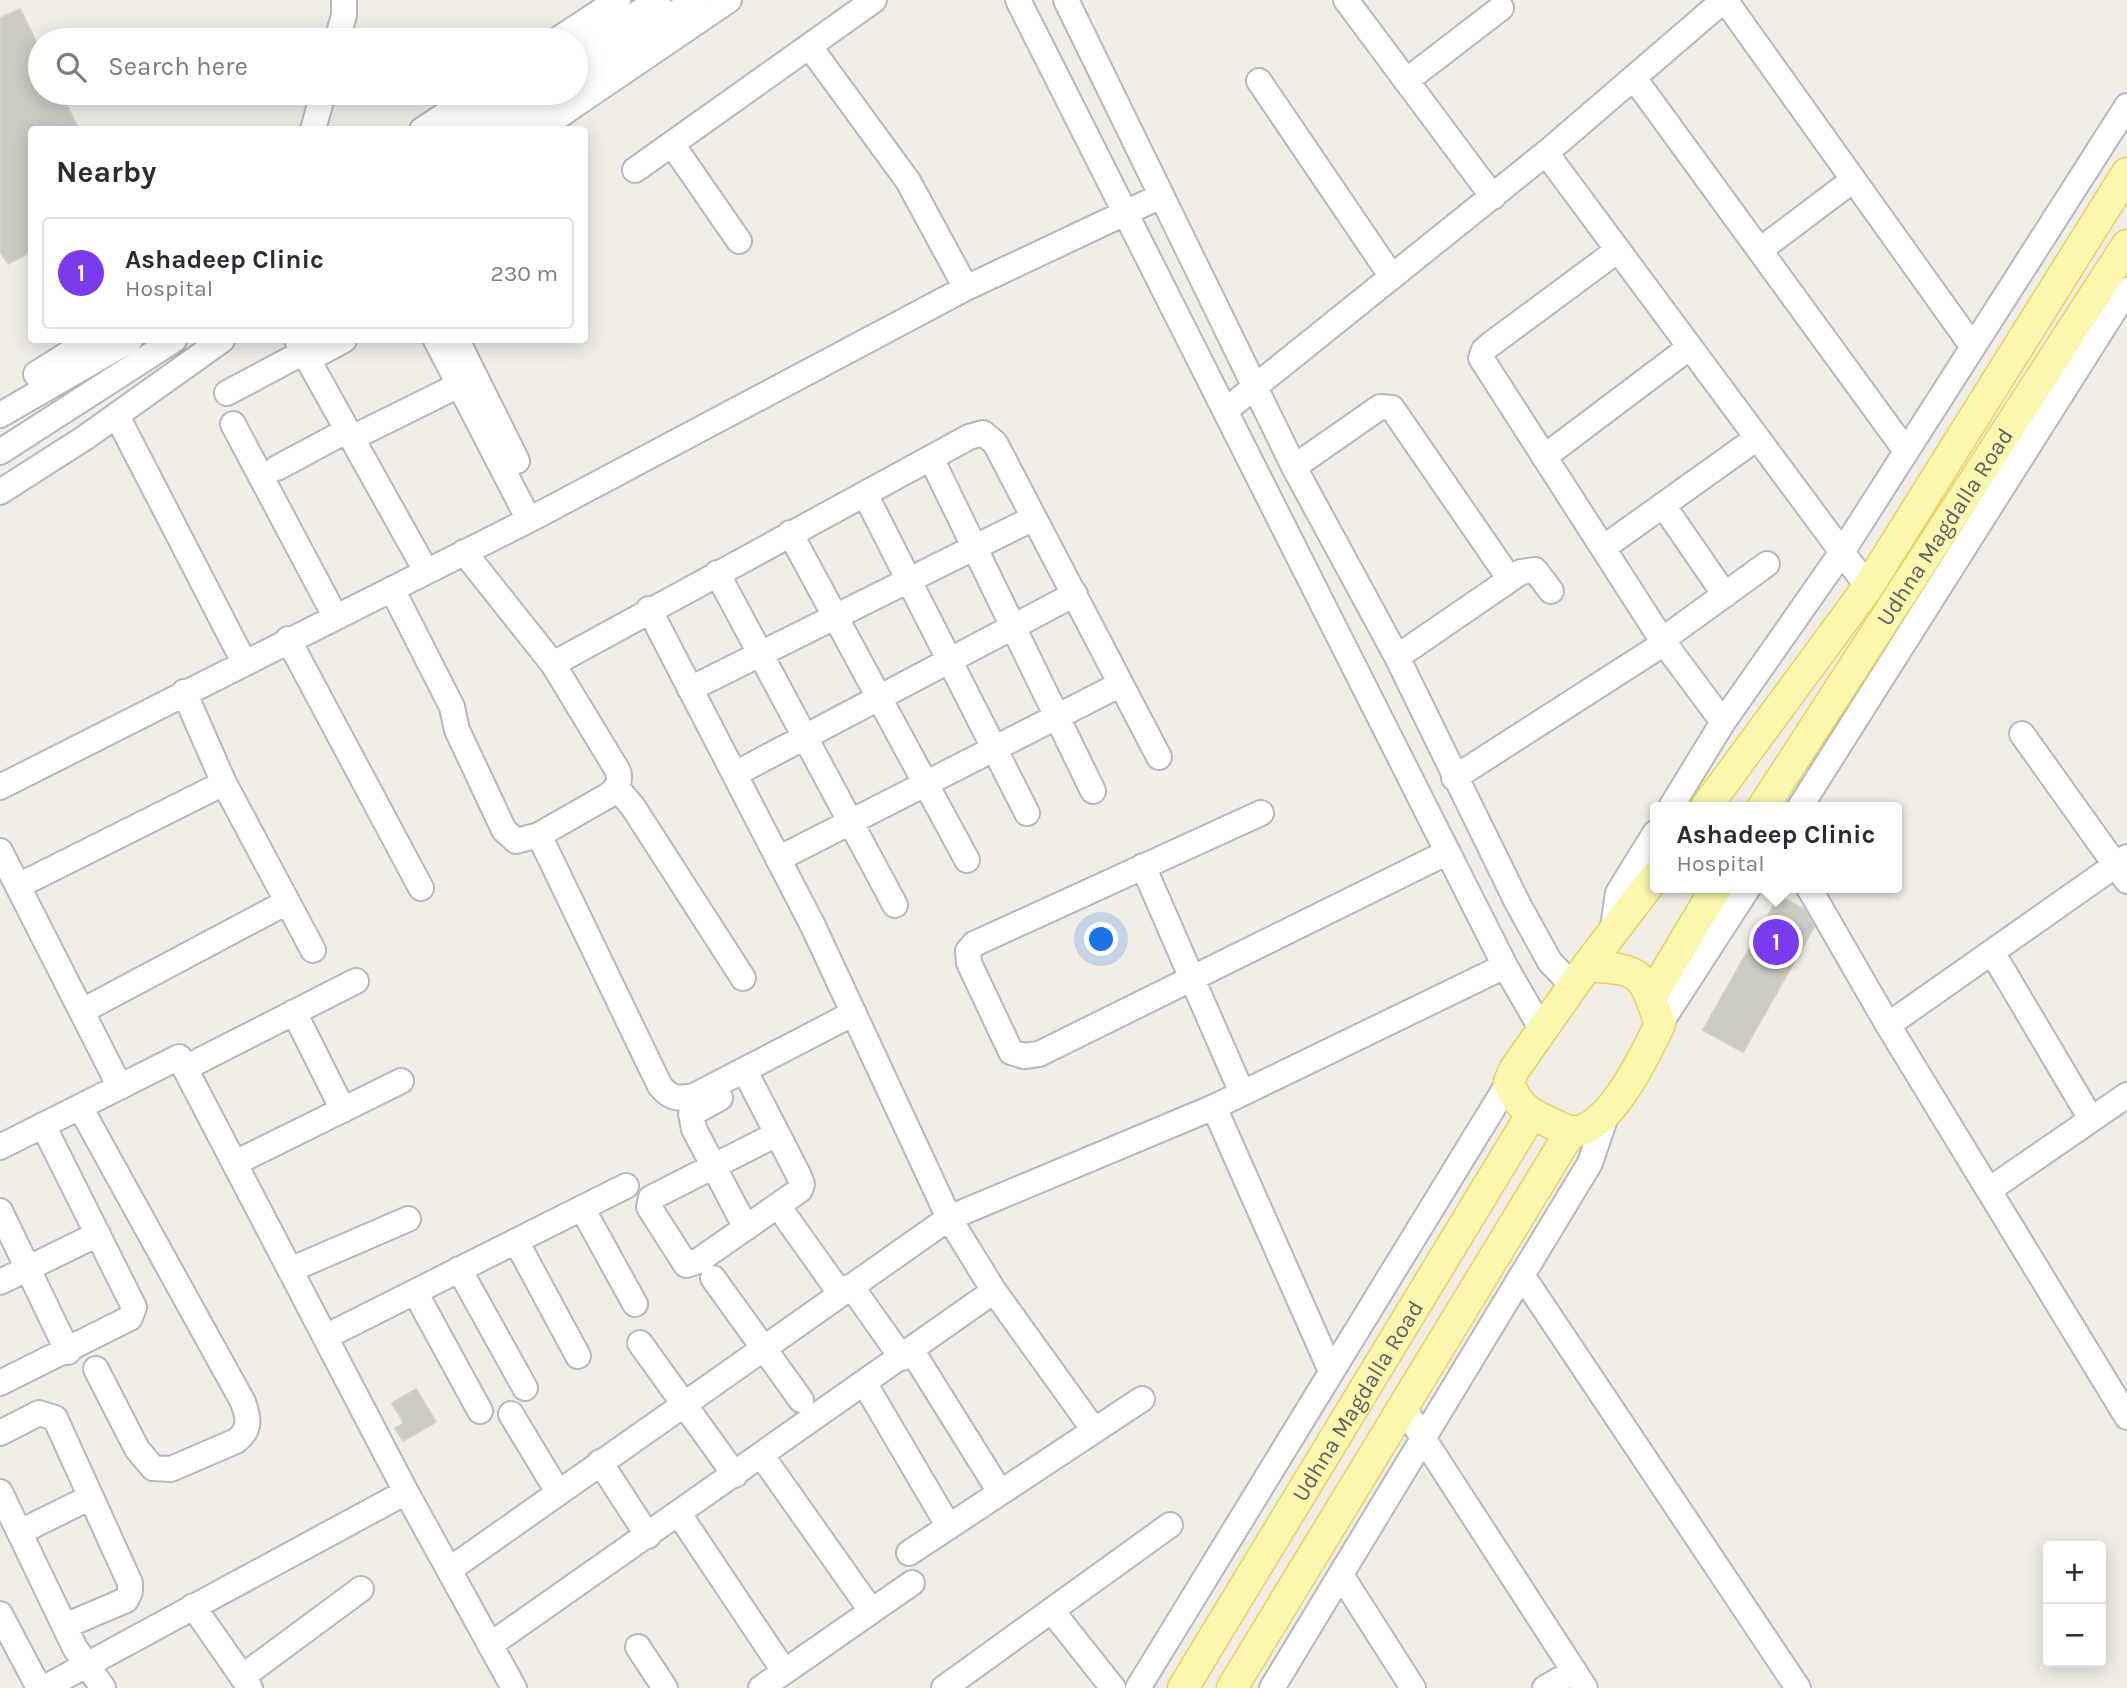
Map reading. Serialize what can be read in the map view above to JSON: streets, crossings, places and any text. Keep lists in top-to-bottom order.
{
  "streets": {
    "main road": ["Udhna Magdalla Road"]
  },
  "page": {
    "search": "Search here",
    "heading": "Nearby",
    "list": [
      {
        "mark": "1",
        "name": "Ashadeep Clinic",
        "note": "Hospital",
        "value": "230 m"
      }
    ],
    "popup": ["Ashadeep Clinic", "Hospital"],
    "pins": "1",
    "map_buttons": ["+", "−"]
  }
}
